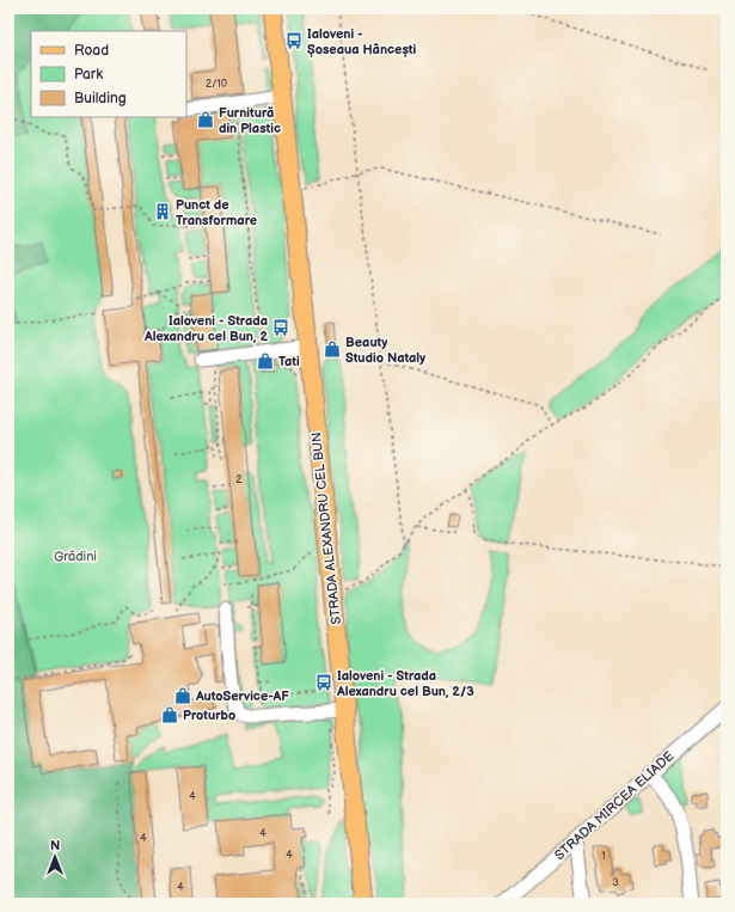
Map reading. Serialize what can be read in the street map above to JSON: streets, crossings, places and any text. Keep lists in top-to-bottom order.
{
  "streets": {
    "main road": ["STRADA ALEXANDRU CEL BUN"],
    "street": ["STRADA MIRCEA ELIADE"]
  },
  "parks": ["Grădini"],
  "places": {
    "bus stop": ["Ialoveni - Șoseaua Hâncești", "Ialoveni - Strada Alexandru cel Bun, 2", "Ialoveni - Strada Alexandru cel Bun, 2/3"],
    "shop": [
      "Furnitură din Plastic",
      "Beauty Studio Nataly",
      "Tati",
      "AutoService-AF",
      "Proturbo"
    ],
    "building": ["Punct de Transformare"]
  },
  "house_numbers": [
    "2/10",
    "2",
    "4",
    "4",
    "4",
    "4",
    "1",
    "3",
    "4"
  ],
  "legend": ["Road", "Park", "Building"],
  "north": "top"
}
